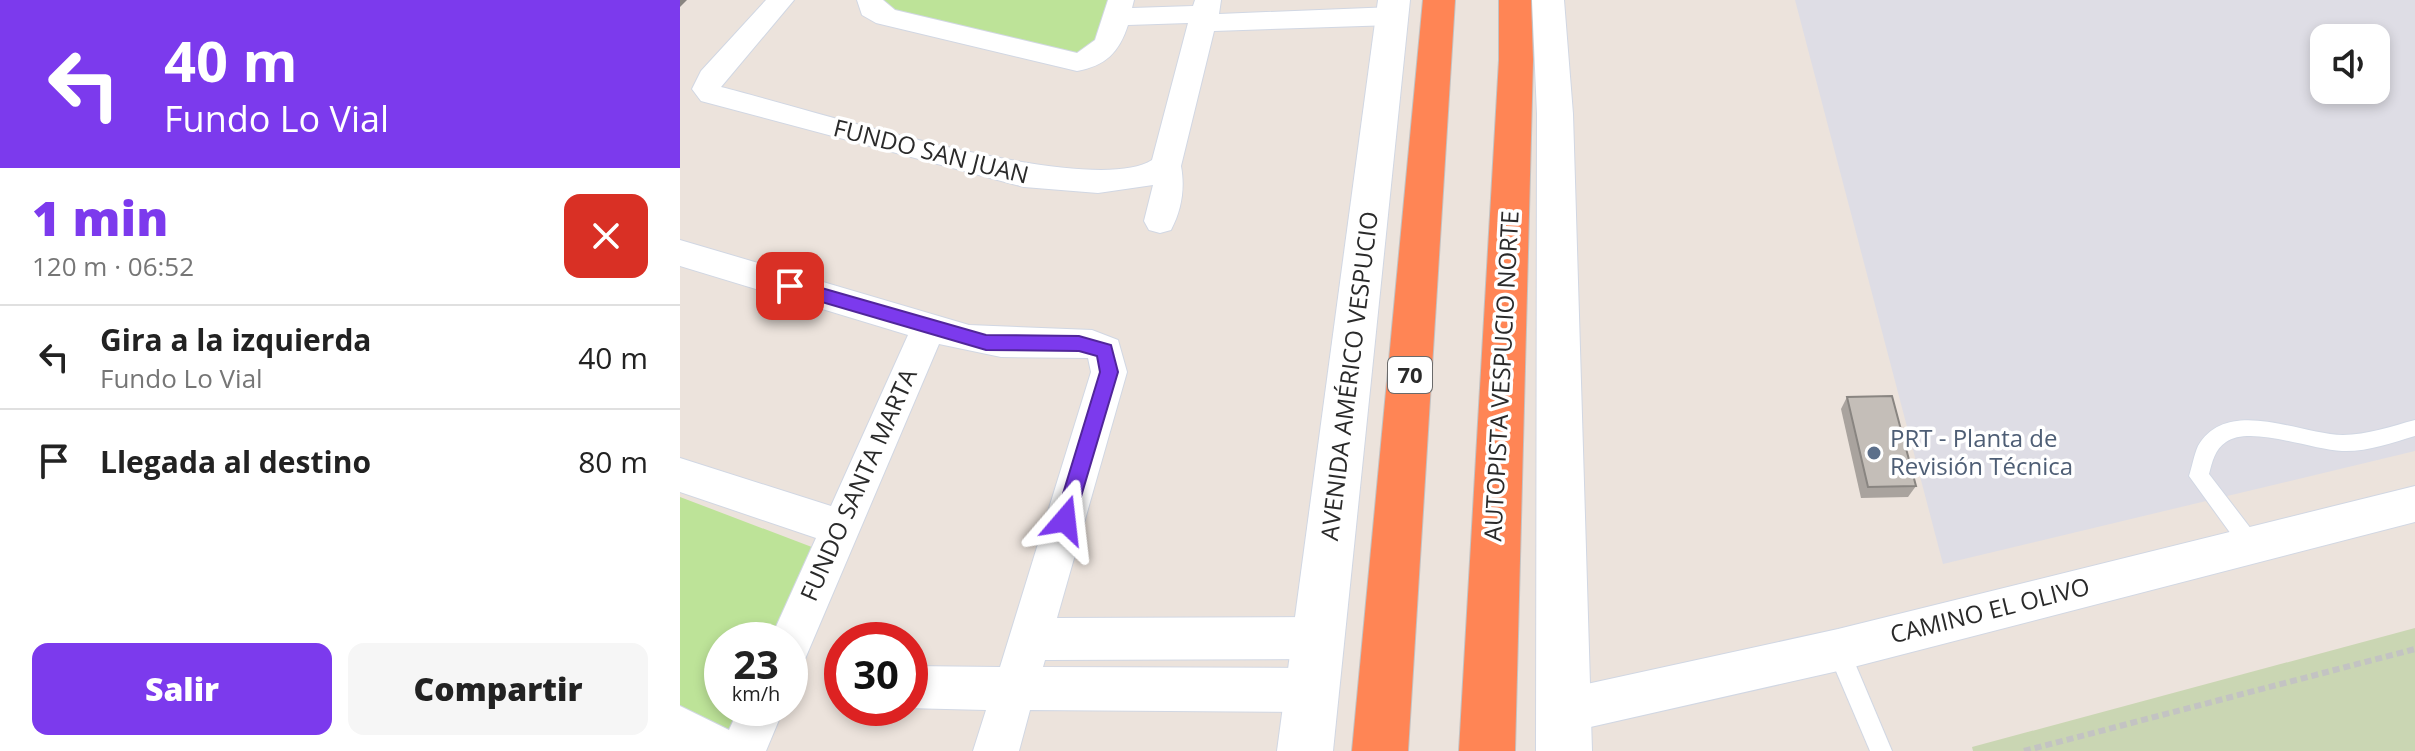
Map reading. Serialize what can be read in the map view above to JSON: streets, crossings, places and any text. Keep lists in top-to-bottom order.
{
  "streets": {
    "highway": ["70", "AUTOPISTA VESPUCIO NORTE"],
    "main road": ["AVENIDA AMÉRICO VESPUCIO"],
    "street": ["FUNDO SAN JUAN", "FUNDO SANTA MARTA", "CAMINO EL OLIVO"]
  },
  "places": ["PRT - Planta de Revisión Técnica"],
  "page": {
    "turn": ["40 m", "Fundo Lo Vial"],
    "heading": ["1 min", "120 m · 06:52"],
    "list": [
      {
        "name": "Gira a la izquierda",
        "note": "Fundo Lo Vial",
        "value": "40 m"
      },
      {
        "name": "Llegada al destino",
        "value": "80 m"
      }
    ],
    "speed": "23 km/h",
    "limit": "30",
    "buttons": ["Salir", "Compartir"]
  }
}
